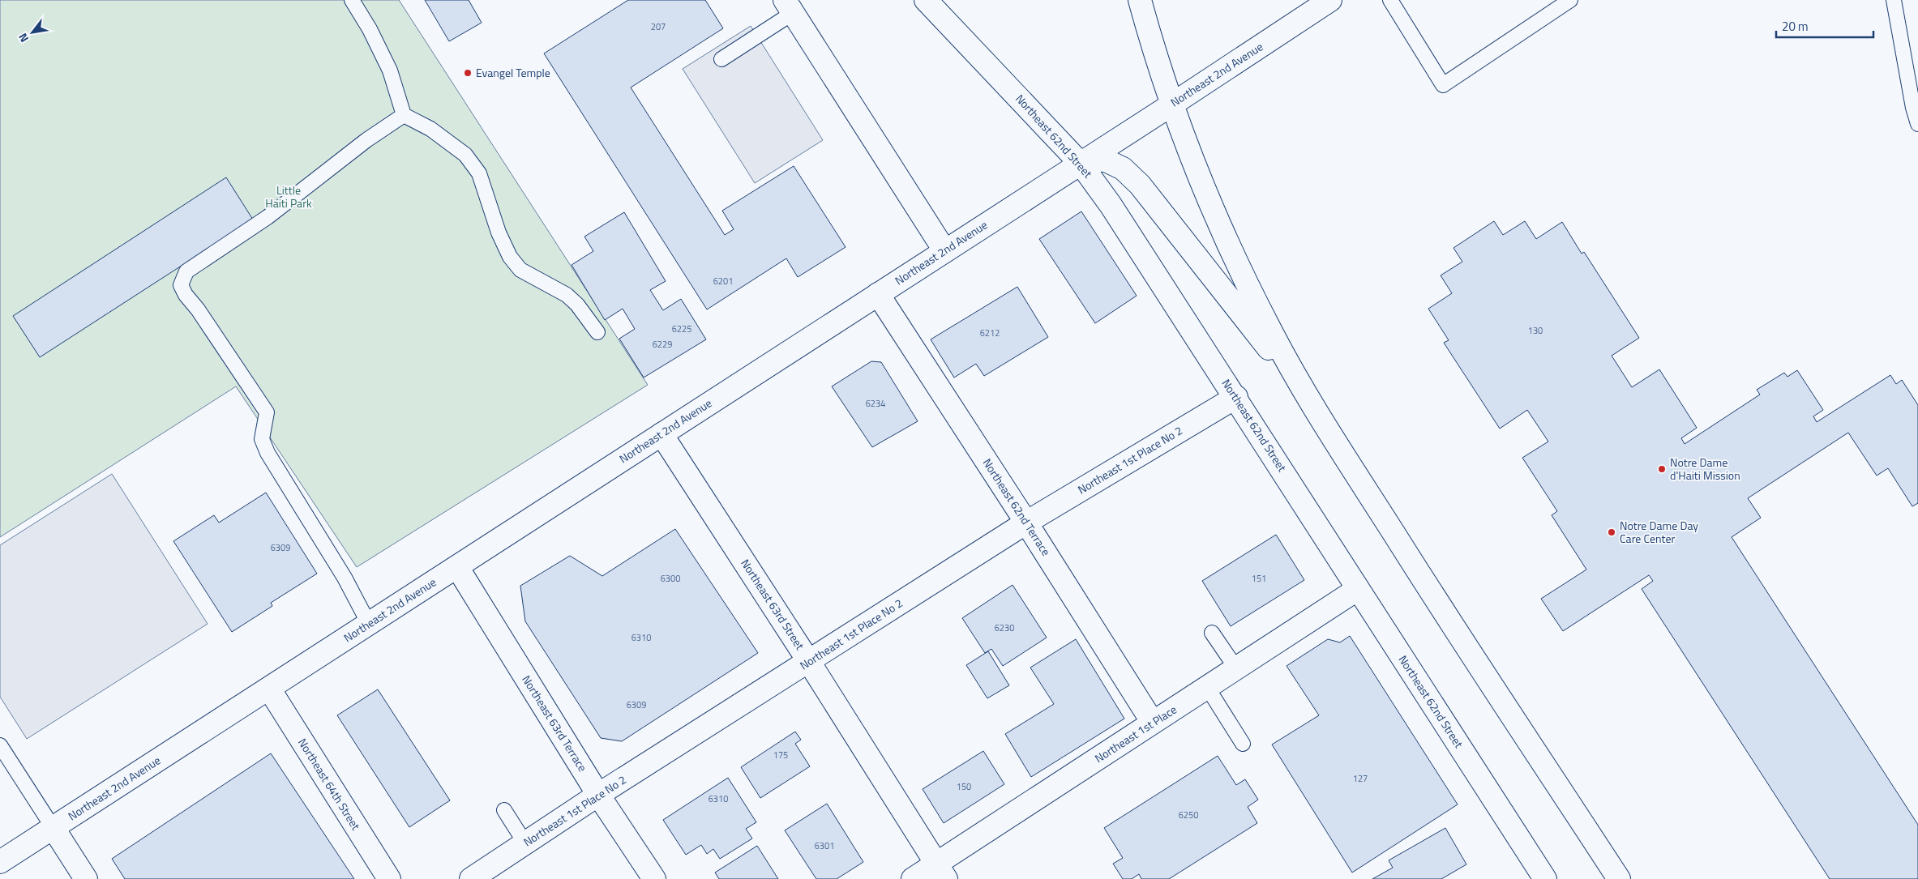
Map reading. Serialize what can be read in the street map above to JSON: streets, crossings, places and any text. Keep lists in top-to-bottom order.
{
  "streets": {
    "main road": [
      "Northeast 2nd Avenue",
      "Northeast 62nd Street",
      "Northeast 1st Place No 2",
      "Northeast 62nd Terrace",
      "Northeast 63rd Street",
      "Northeast 63rd Terrace",
      "Northeast 1st Place",
      "Northeast 64th Street"
    ]
  },
  "crossings": [
    ["Northeast 2nd Avenue", "Northeast 62nd Street"],
    ["Northeast 2nd Avenue", "Northeast 62nd Terrace"],
    ["Northeast 2nd Avenue", "Northeast 63rd Street"],
    ["Northeast 2nd Avenue", "Northeast 63rd Terrace"],
    ["Northeast 2nd Avenue", "Northeast 64th Street"],
    ["Northeast 62nd Street", "Northeast 1st Place No 2"],
    ["Northeast 62nd Street", "Northeast 1st Place"],
    ["Northeast 1st Place No 2", "Northeast 62nd Terrace"],
    ["Northeast 1st Place No 2", "Northeast 63rd Street"],
    ["Northeast 1st Place No 2", "Northeast 63rd Terrace"],
    ["Northeast 62nd Terrace", "Northeast 1st Place"],
    ["Northeast 63rd Street", "Northeast 1st Place"]
  ],
  "parks": ["Little Haiti Park"],
  "places": ["Evangel Temple", "Notre Dame d'Haiti Mission", "Notre Dame Day Care Center"],
  "house_numbers": [
    "207",
    "6201",
    "6225",
    "130",
    "6212",
    "6229",
    "6234",
    "6309",
    "6300",
    "151",
    "6230",
    "6310",
    "6309",
    "175",
    "127",
    "150",
    "6310",
    "6250",
    "6301"
  ],
  "scale_bar": "20 m",
  "north": "bottom left"
}
